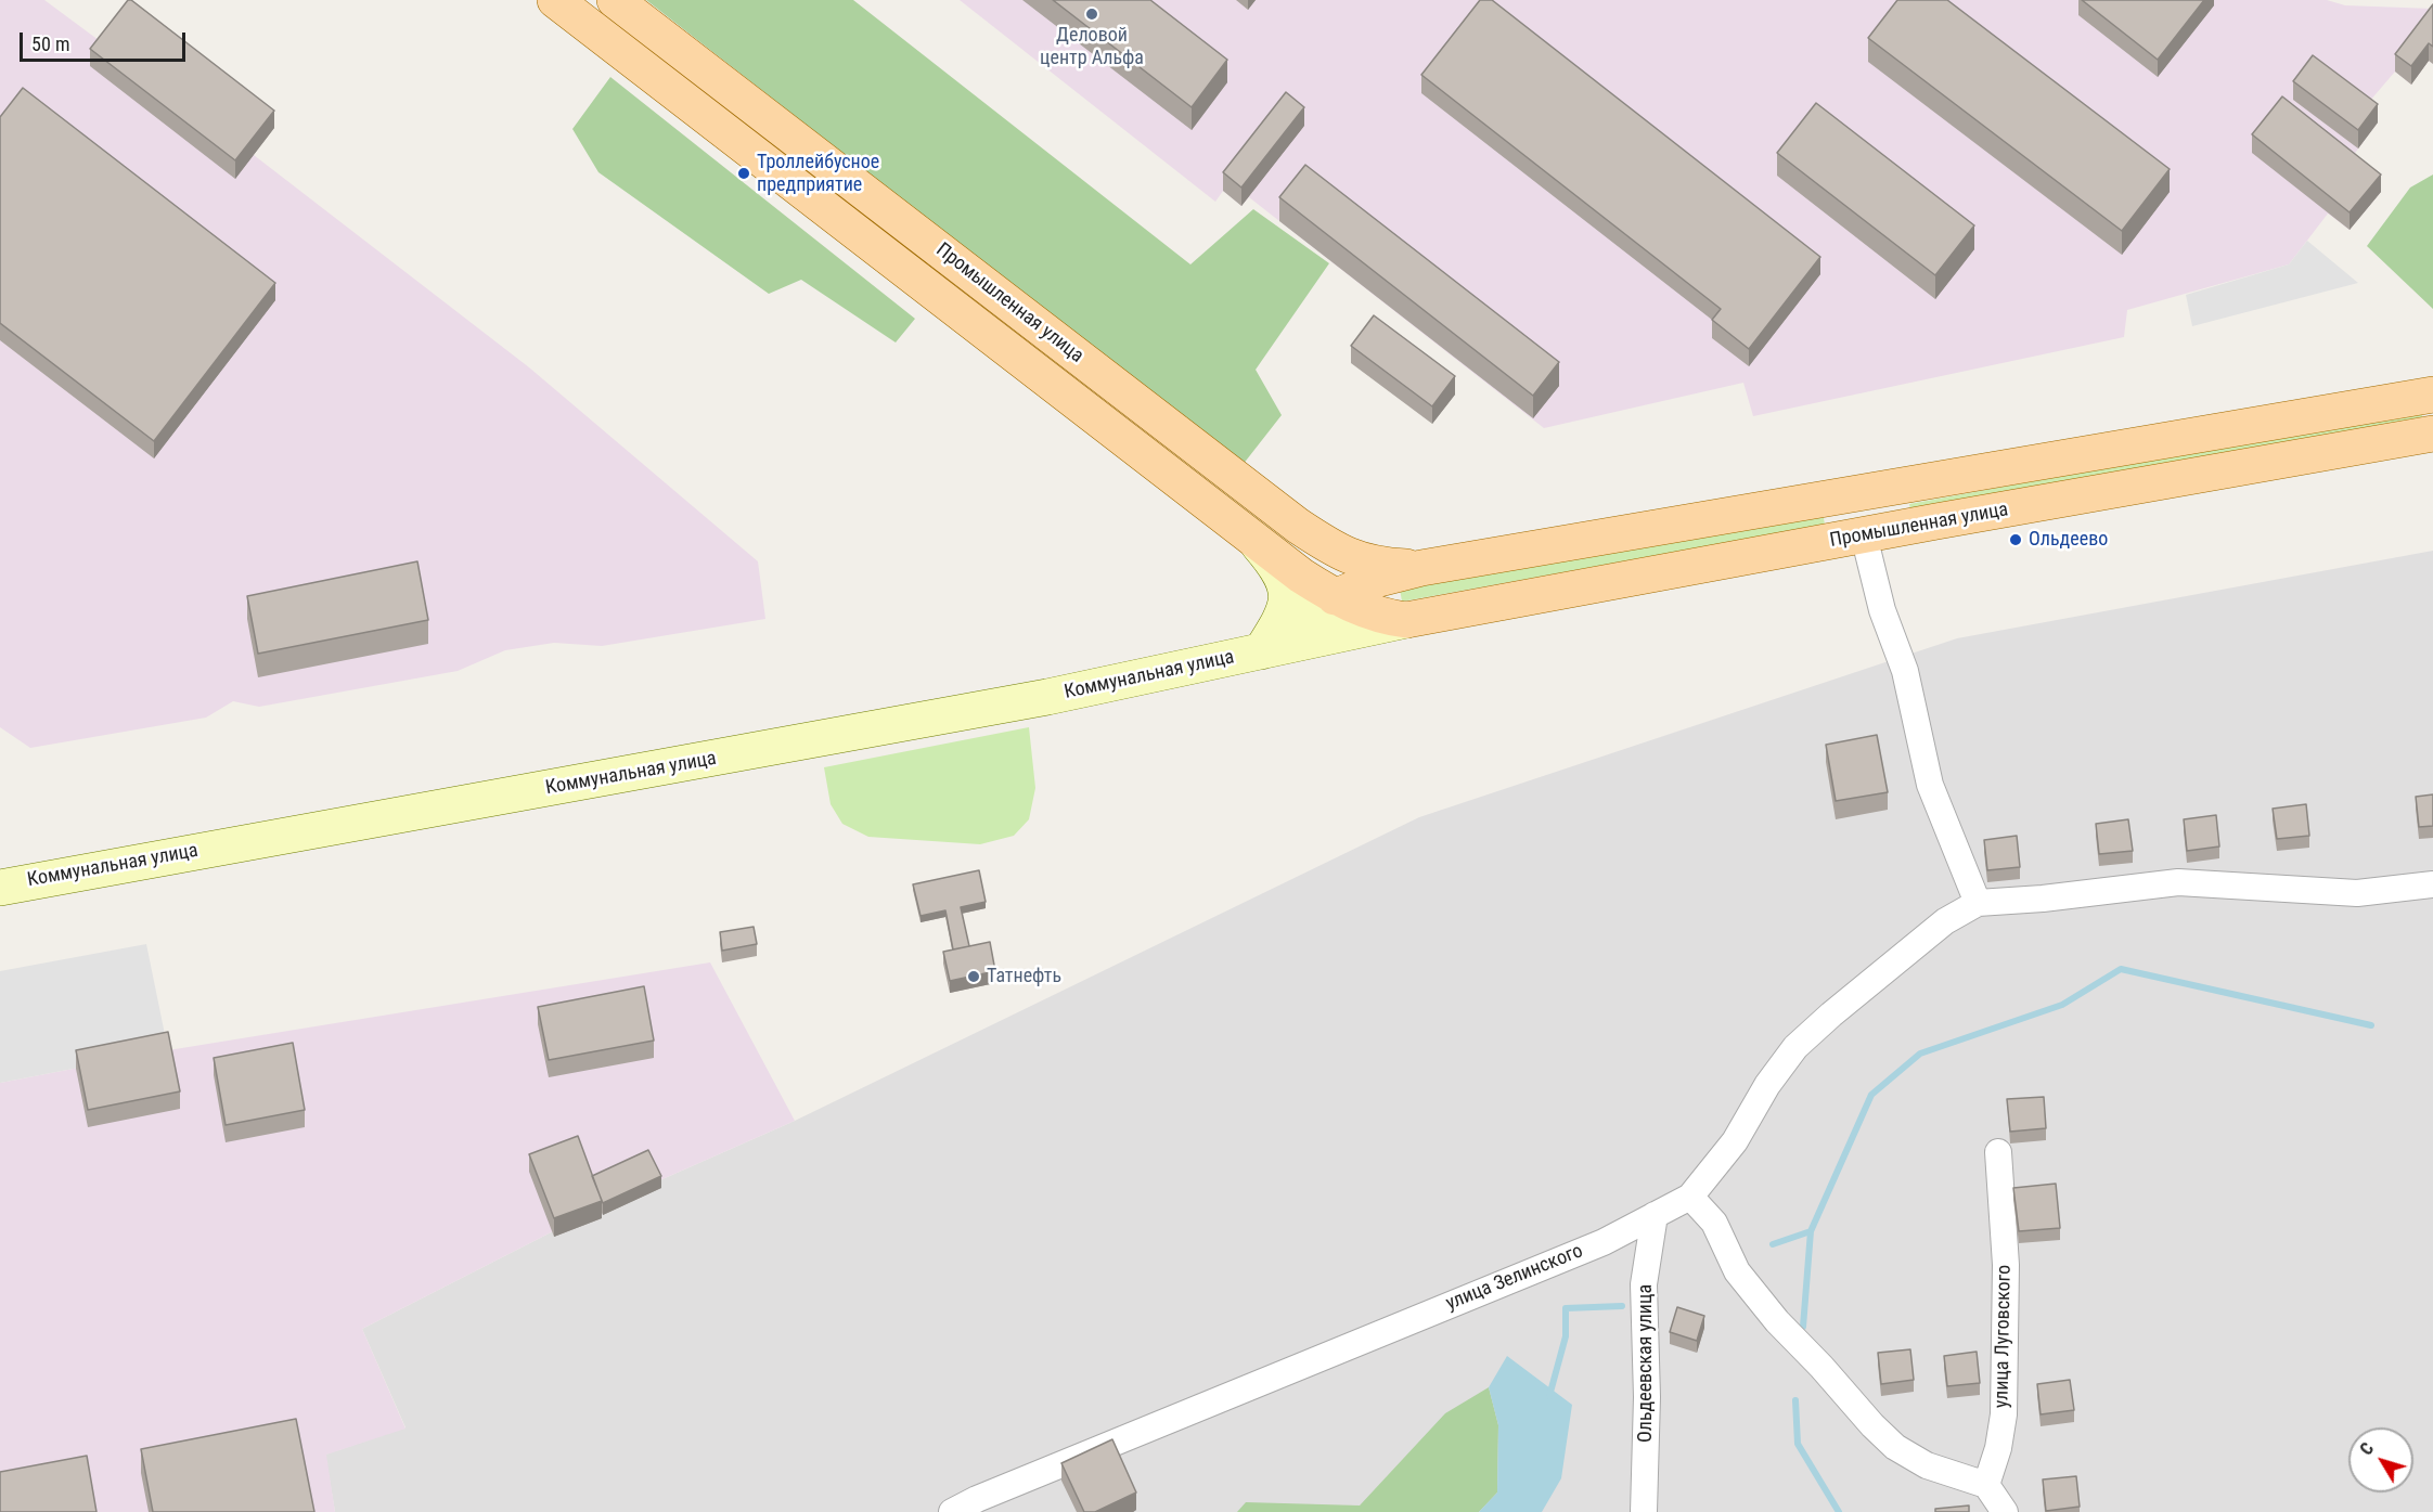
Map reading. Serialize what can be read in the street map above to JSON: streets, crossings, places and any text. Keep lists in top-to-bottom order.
{
  "streets": {
    "main road": ["Промышленная улица", "Коммунальная улица"],
    "street": ["улица Зелинского", "улица Луговского", "Ольдеевская улица"]
  },
  "crossings": [
    ["Промышленная улица", "Коммунальная улица"],
    ["улица Зелинского", "Ольдеевская улица"]
  ],
  "places": [
    "Деловой центр Альфа",
    "Троллейбусное предприятие",
    "Ольдеево",
    "Татнефть"
  ],
  "scale_bar": "50 m",
  "north": "top left"
}
